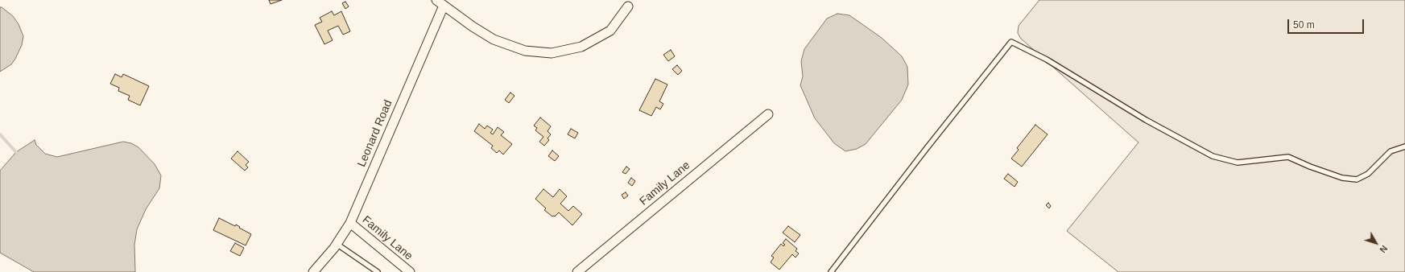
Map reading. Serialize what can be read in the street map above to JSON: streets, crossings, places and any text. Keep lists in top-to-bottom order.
{
  "streets": {
    "street": ["Leonard Road", "Family Lane"]
  },
  "crossings": [
    ["Leonard Road", "Family Lane"]
  ],
  "scale_bar": "50 m",
  "north": "bottom right"
}
